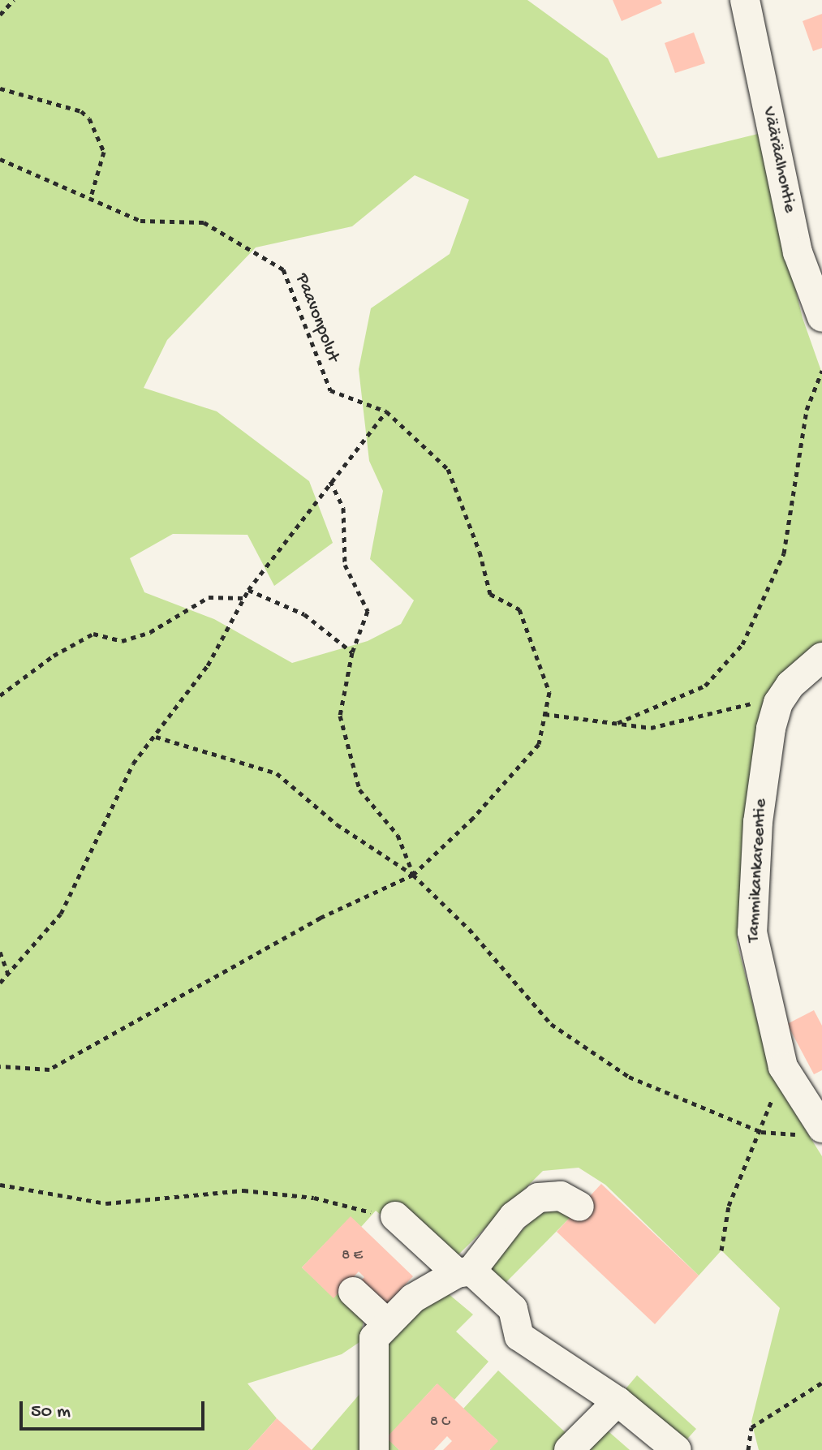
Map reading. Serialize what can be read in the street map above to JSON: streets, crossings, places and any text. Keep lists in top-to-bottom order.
{
  "streets": {
    "street": ["Vääräalhontie", "Tammikankareentie"],
    "path": ["Paavonpolut"]
  },
  "house_numbers": ["8 E", "8 C"],
  "scale_bar": "50 m"
}
